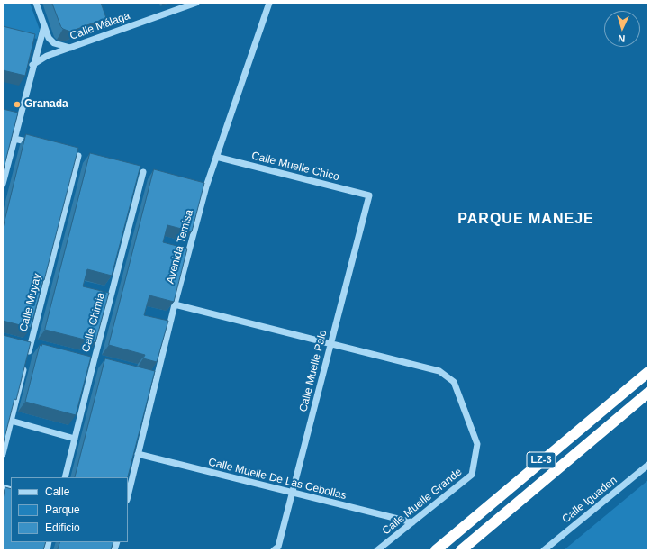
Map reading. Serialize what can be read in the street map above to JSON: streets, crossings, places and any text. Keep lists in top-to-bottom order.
{
  "streets": {
    "highway": ["LZ-3"],
    "street": [
      "Calle Málaga",
      "Calle Muelle Chico",
      "Avenida Temisa",
      "Calle Muyay",
      "Calle Chimia",
      "Calle Muelle Palo",
      "Calle Muelle De Las Cebollas",
      "Calle Iguaden",
      "Calle Muelle Grande"
    ]
  },
  "crossings": [
    ["Calle Muelle Chico", "Avenida Temisa"],
    ["Calle Muelle Chico", "Calle Muelle Palo"],
    ["Avenida Temisa", "Calle Muelle De Las Cebollas"],
    ["Calle Muelle Palo", "Calle Muelle De Las Cebollas"],
    ["Calle Muelle Palo", "Calle Muelle Grande"],
    ["Calle Muelle De Las Cebollas", "Calle Muelle Grande"]
  ],
  "districts": ["PARQUE MANEJE"],
  "places": ["Granada"],
  "legend": ["Calle", "Parque", "Edificio"],
  "north": "bottom"
}
